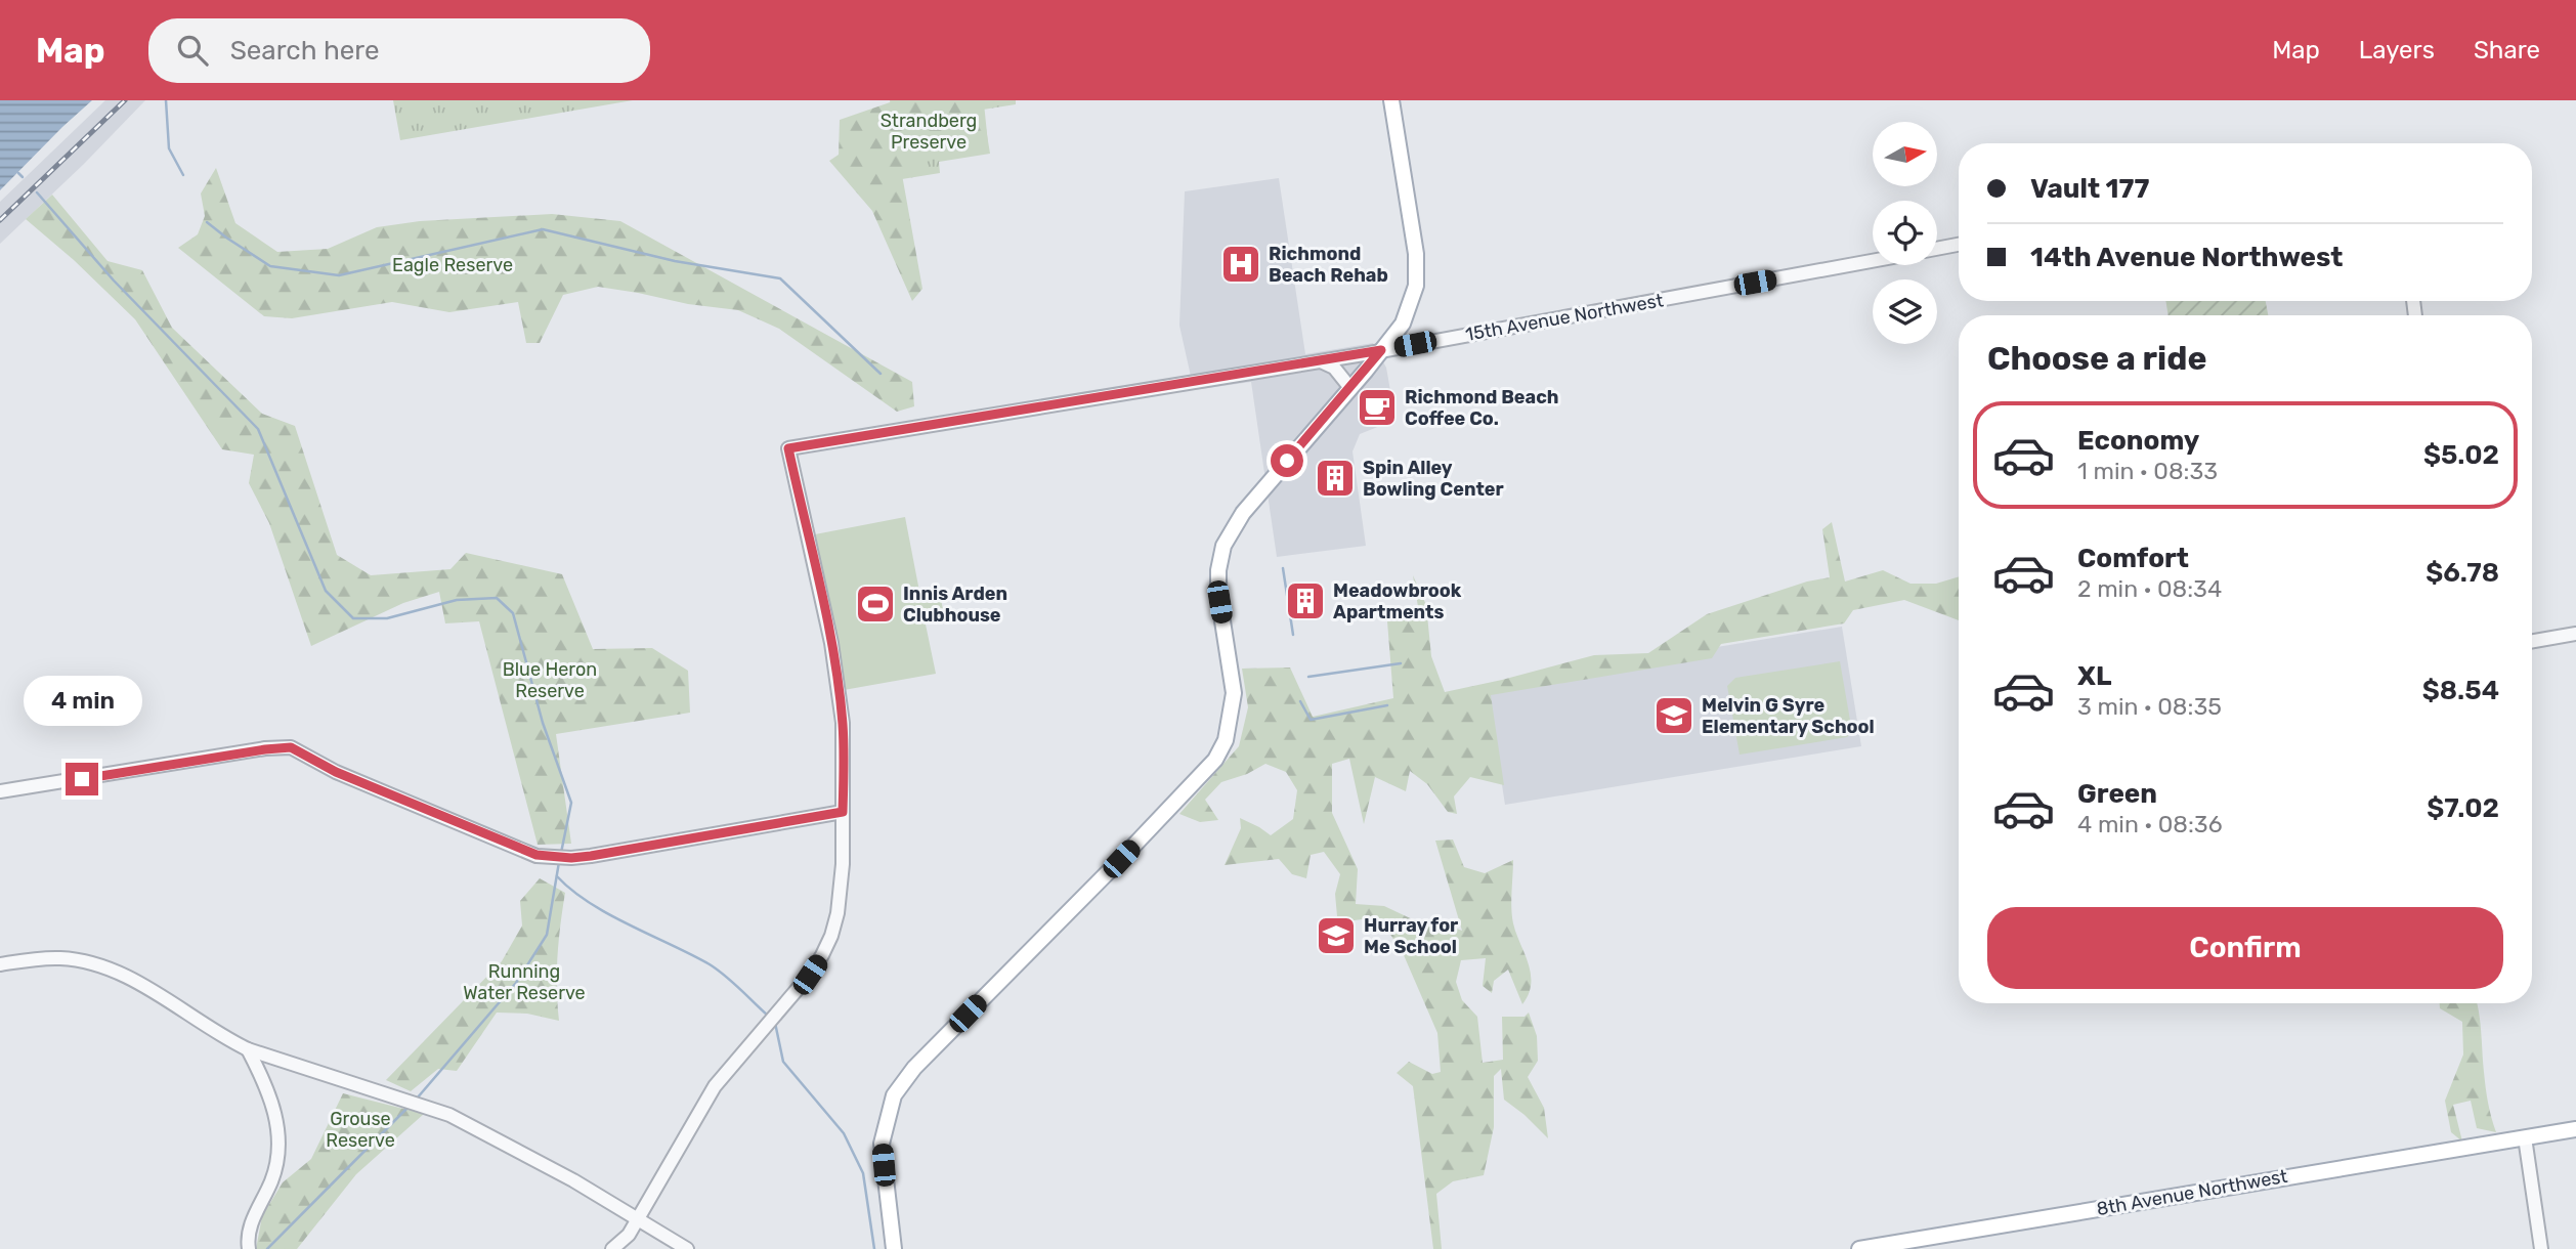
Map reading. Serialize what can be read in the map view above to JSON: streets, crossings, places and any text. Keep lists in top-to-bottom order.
{
  "streets": {
    "main road": ["8th Avenue Northwest"],
    "street": ["15th Avenue Northwest"]
  },
  "parks": [
    "Strandberg Preserve",
    "Eagle Reserve",
    "Blue Heron Reserve",
    "Running Water Reserve",
    "Grouse Reserve"
  ],
  "places": {
    "hospital": ["Richmond Beach Rehab"],
    "cafe": ["Richmond Beach Coffee Co."],
    "building": ["Spin Alley Bowling Center", "Meadowbrook Apartments"],
    "sports": ["Innis Arden Clubhouse"],
    "school or university": ["Melvin G Syre Elementary School", "Hurray for Me School"]
  },
  "north": "right",
  "page": {
    "header": "Map",
    "search": "Search here",
    "nav": ["Map", "Layers", "Share"],
    "banner": ["Vault 177", "14th Avenue Northwest"],
    "heading": "Choose a ride",
    "list": [
      {
        "name": "Economy",
        "note": "1 min · 08:33",
        "value": "$5.02"
      },
      {
        "name": "Comfort",
        "note": "2 min · 08:34",
        "value": "$6.78"
      },
      {
        "name": "XL",
        "note": "3 min · 08:35",
        "value": "$8.54"
      },
      {
        "name": "Green",
        "note": "4 min · 08:36",
        "value": "$7.02"
      }
    ],
    "bubble": "4 min",
    "buttons": "Confirm"
  }
}
